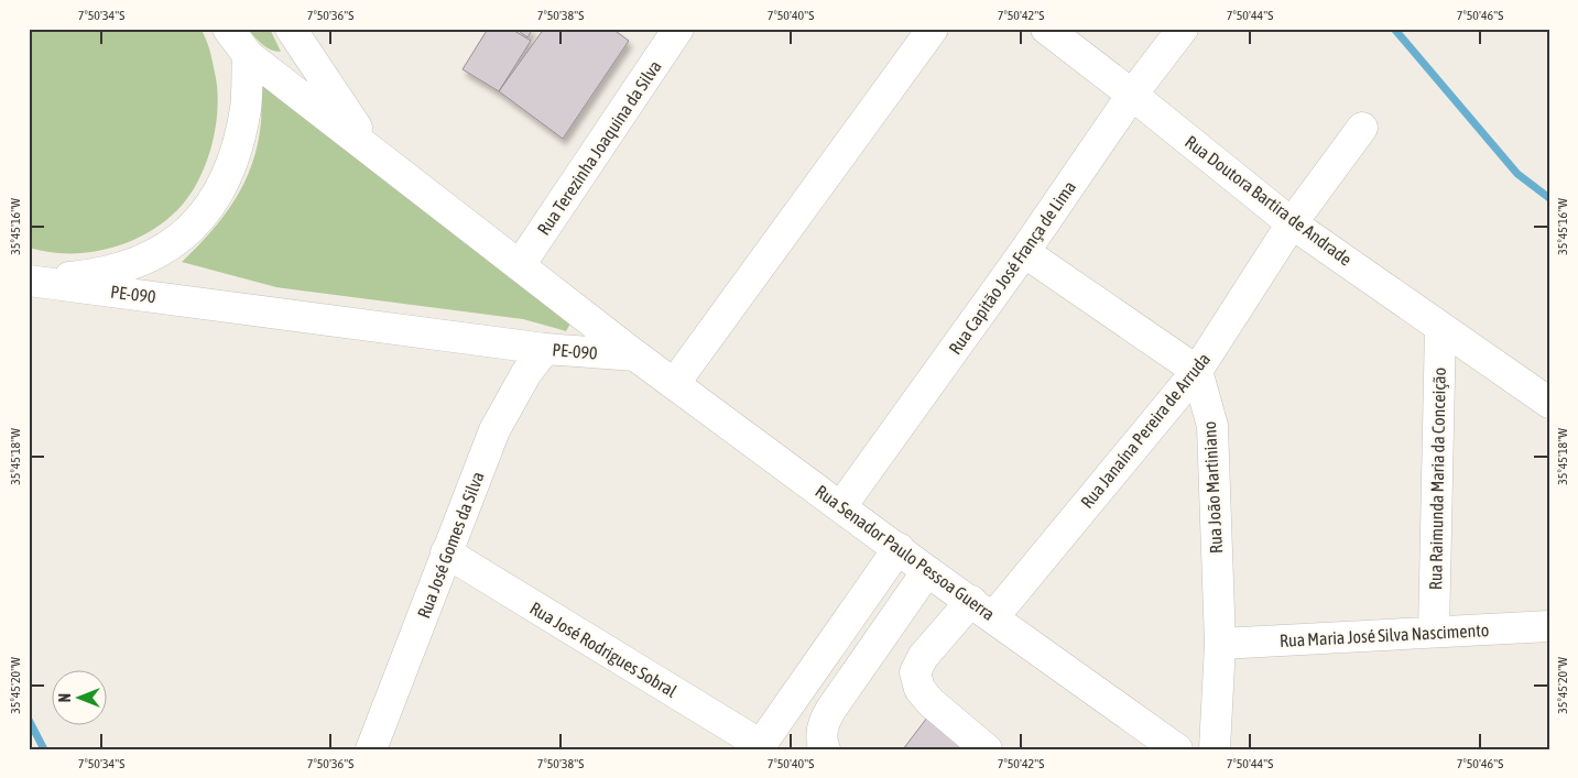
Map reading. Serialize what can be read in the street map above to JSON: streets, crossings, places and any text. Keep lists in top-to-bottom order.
{
  "streets": {
    "street": [
      "Rua Terezinha Joaquina da Silva",
      "Rua Doutora Bartira de Andrade",
      "Rua Capitão José França de Lima",
      "PE-090",
      "Rua Janaína Pereira de Arruda",
      "Rua Raimunda Maria da Conceição",
      "Rua João Martiniano",
      "Rua José Gomes da Silva",
      "Rua Senador Paulo Pessoa Guerra",
      "Rua Maria José Silva Nascimento",
      "Rua José Rodrigues Sobral"
    ]
  },
  "crossings": [
    ["Rua Terezinha Joaquina da Silva", "PE-090"],
    ["Rua Doutora Bartira de Andrade", "Rua Capitão José França de Lima"],
    ["Rua Doutora Bartira de Andrade", "Rua Janaína Pereira de Arruda"],
    ["Rua Doutora Bartira de Andrade", "Rua Raimunda Maria da Conceição"],
    ["Rua Capitão José França de Lima", "Rua Senador Paulo Pessoa Guerra"],
    ["PE-090", "Rua José Gomes da Silva"],
    ["PE-090", "Rua Senador Paulo Pessoa Guerra"],
    ["Rua Janaína Pereira de Arruda", "Rua João Martiniano"],
    ["Rua Janaína Pereira de Arruda", "Rua Senador Paulo Pessoa Guerra"],
    ["Rua Raimunda Maria da Conceição", "Rua Maria José Silva Nascimento"],
    ["Rua João Martiniano", "Rua Maria José Silva Nascimento"],
    ["Rua José Gomes da Silva", "Rua José Rodrigues Sobral"]
  ],
  "north": "left",
  "coordinates": [
    "7°50'34\"S",
    "7°50'36\"S",
    "7°50'38\"S",
    "7°50'40\"S",
    "7°50'42\"S",
    "7°50'44\"S",
    "7°50'46\"S",
    "35°45'16\"W",
    "35°45'18\"W",
    "35°45'20\"W"
  ]
}
